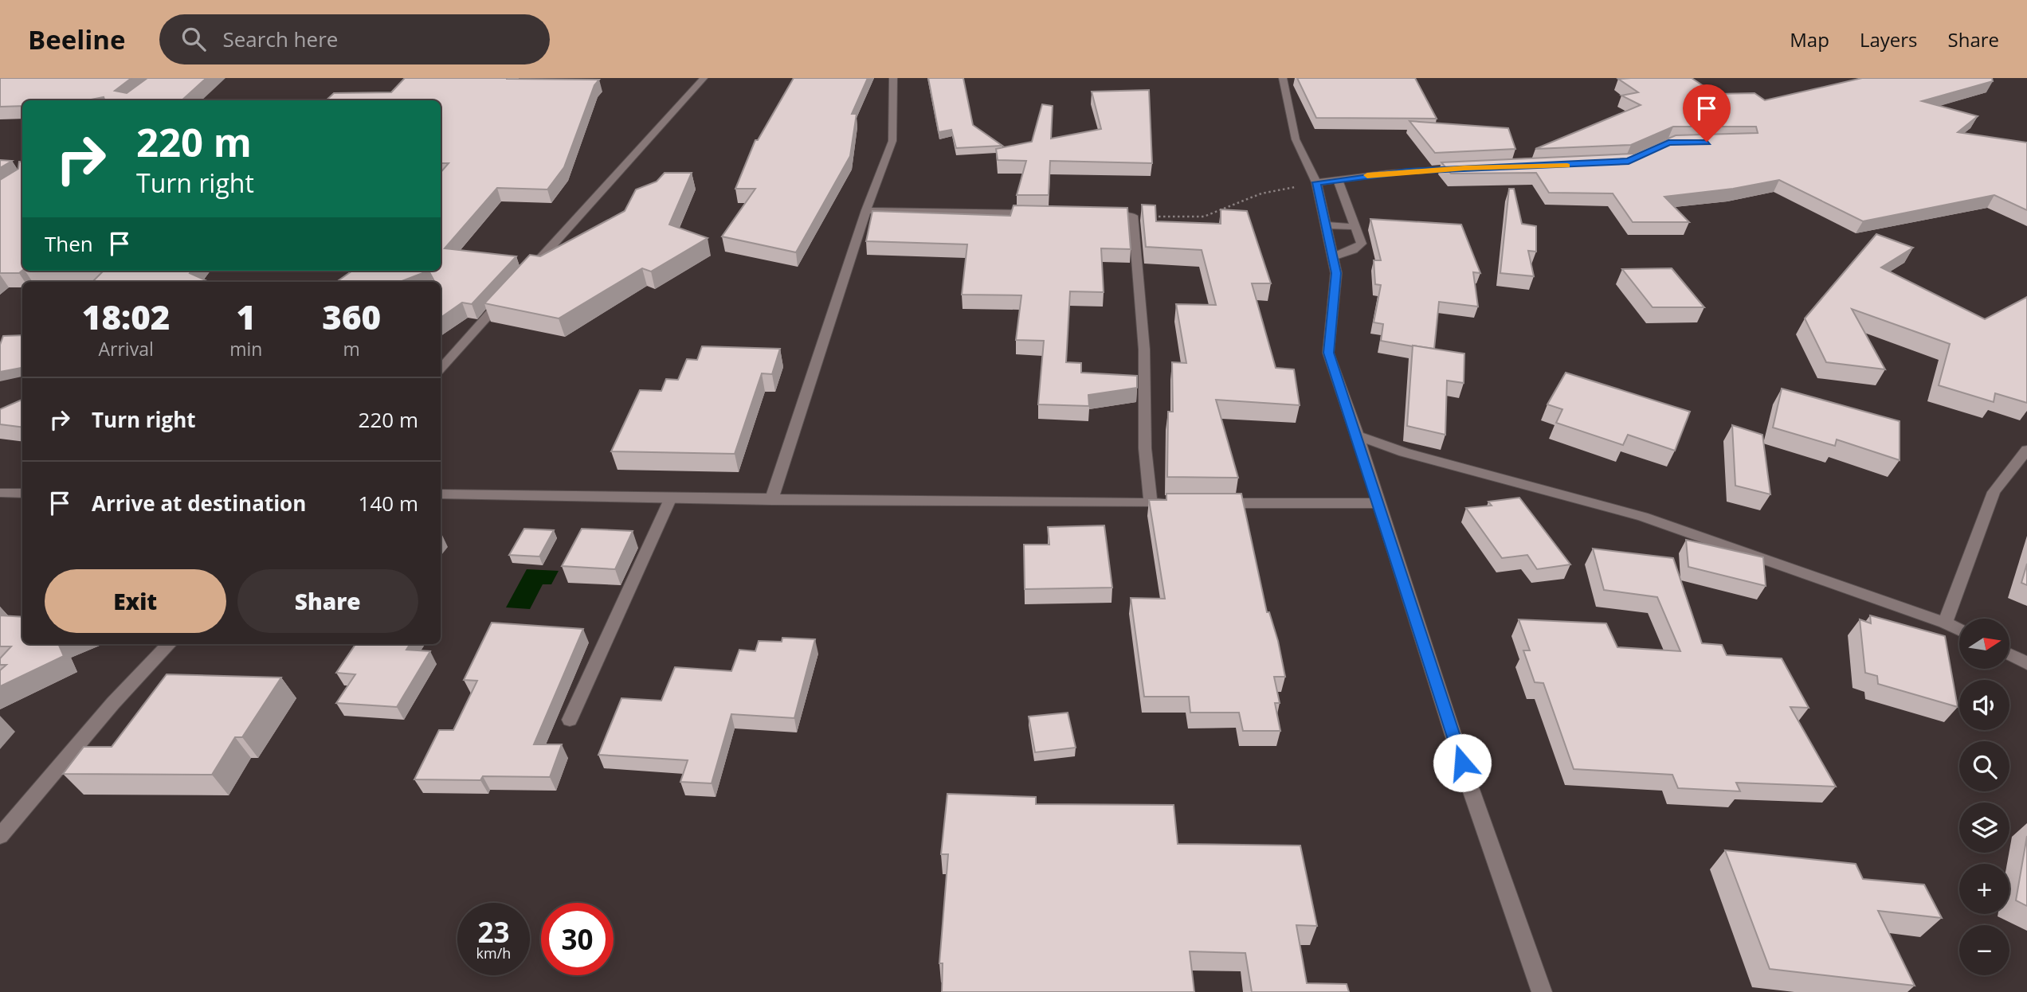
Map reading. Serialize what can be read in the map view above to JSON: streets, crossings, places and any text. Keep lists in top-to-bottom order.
{
  "north": "right",
  "page": {
    "header": "Beeline",
    "search": "Search here",
    "nav": ["Map", "Layers", "Share"],
    "turn": ["220 m", "Turn right"],
    "then": "Then",
    "eta": [
      "18:02",
      "Arrival",
      "1",
      "min",
      "360",
      "m"
    ],
    "list": [
      {
        "name": "Turn right",
        "value": "220 m"
      },
      {
        "name": "Arrive at destination",
        "value": "140 m"
      }
    ],
    "buttons": ["Exit", "Share"],
    "map_buttons": ["+", "−"],
    "speed": "23 km/h",
    "limit": "30"
  }
}
